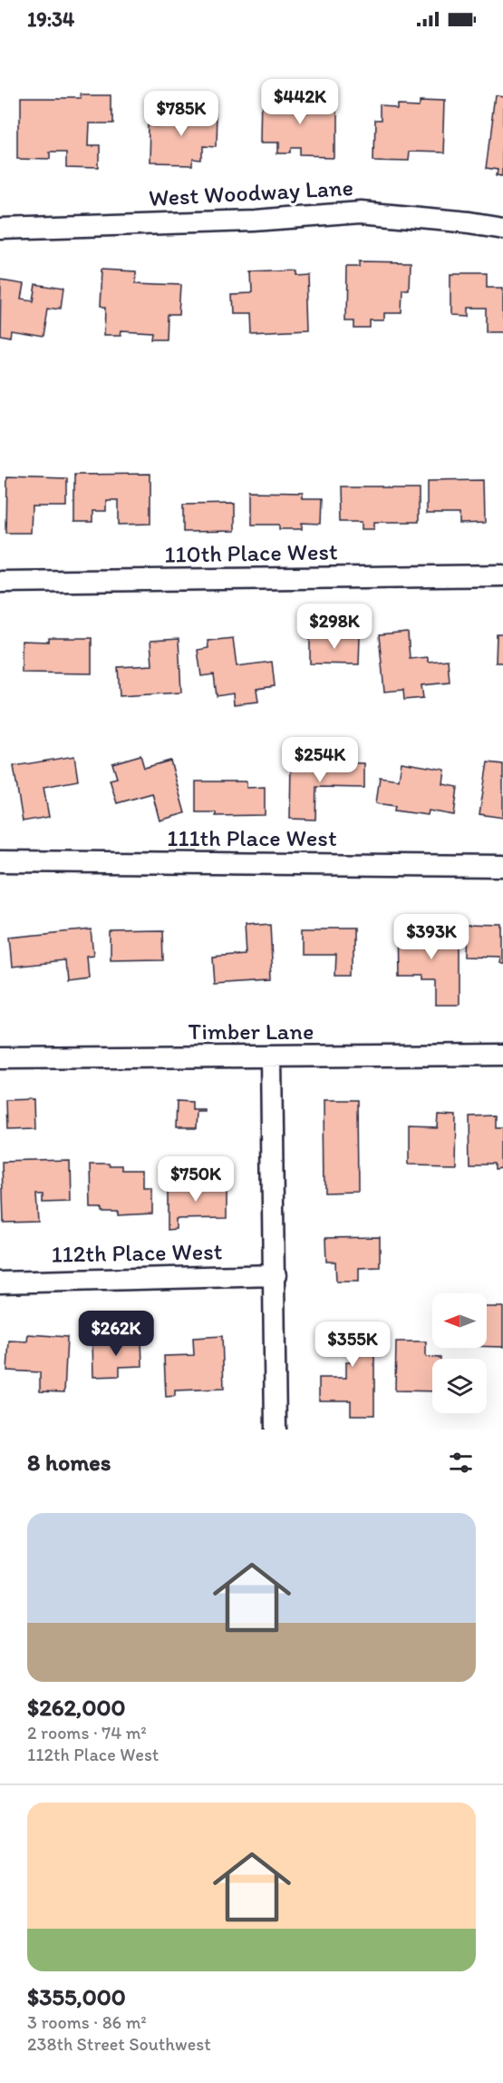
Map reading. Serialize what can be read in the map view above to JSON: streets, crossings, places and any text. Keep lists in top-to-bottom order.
{
  "streets": {
    "street": [
      "West Woodway Lane",
      "110th Place West",
      "111th Place West",
      "Timber Lane",
      "112th Place West"
    ]
  },
  "north": "left",
  "page": {
    "status": "19:34",
    "price": [
      "$442K",
      "$785K",
      "$298K",
      "$254K",
      "$393K",
      "$750K",
      "$262K",
      "$355K"
    ],
    "heading": "8 homes",
    "list": [
      {
        "name": "$262,000",
        "note": "2 rooms · 74 m² · 112th Place West"
      },
      {
        "name": "$355,000",
        "note": "3 rooms · 86 m² · 238th Street Southwest"
      }
    ]
  }
}
